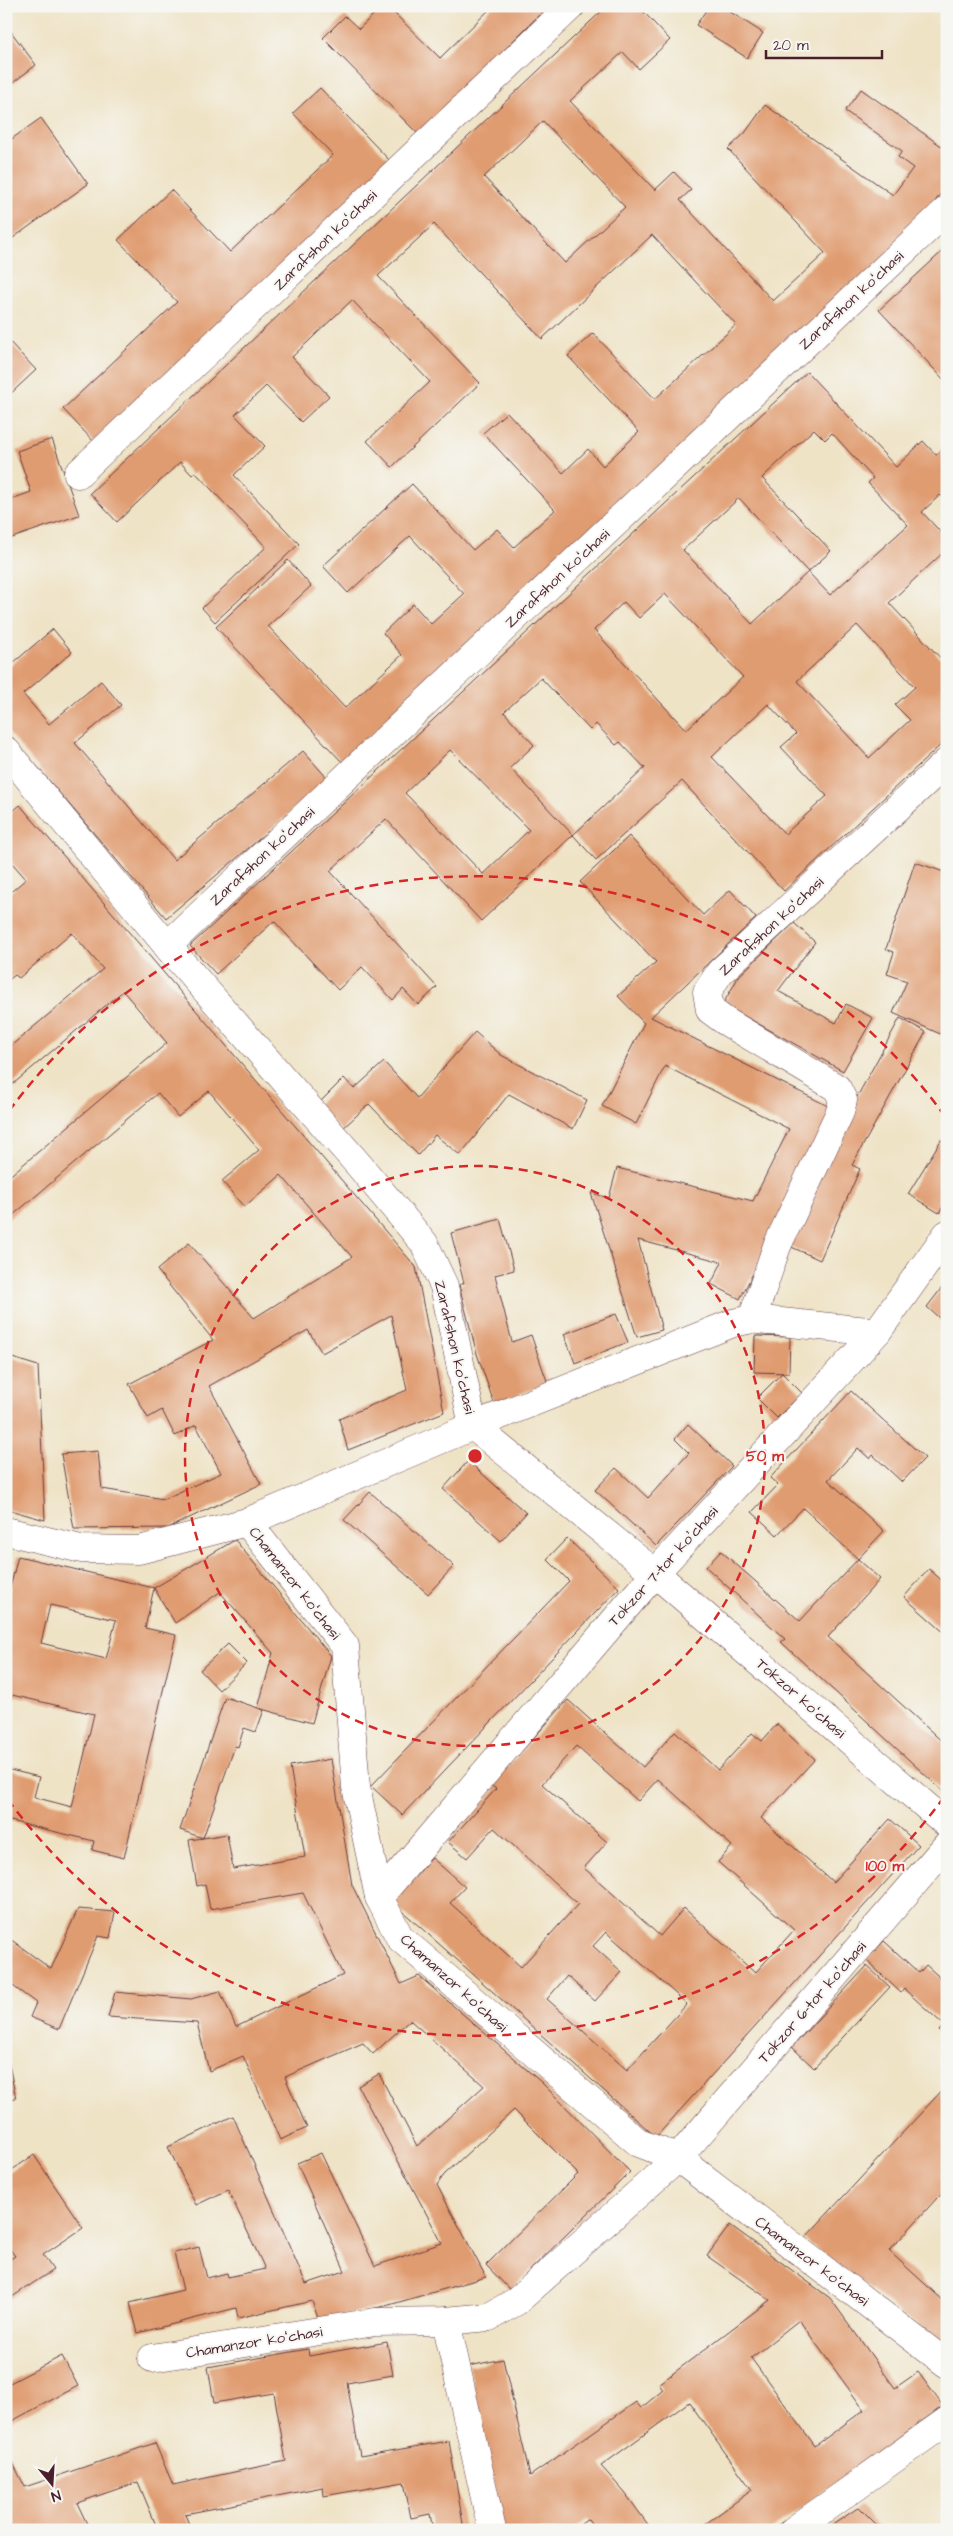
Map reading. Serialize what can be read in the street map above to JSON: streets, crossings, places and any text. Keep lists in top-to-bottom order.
{
  "streets": {
    "street": [
      "Zarafshon koʻchasi",
      "Tokzor 7-tor koʼchasi",
      "Chamanzor koʻchasi",
      "Tokzor koʻchasi",
      "Tokzor 6-tor koʼchasi"
    ]
  },
  "crossings": [
    ["Zarafshon koʻchasi", "Tokzor 7-tor koʼchasi"],
    ["Zarafshon koʻchasi", "Chamanzor koʻchasi"],
    ["Zarafshon koʻchasi", "Tokzor koʻchasi"],
    ["Tokzor 7-tor koʼchasi", "Chamanzor koʻchasi"],
    ["Tokzor 7-tor koʼchasi", "Tokzor koʻchasi"],
    ["Chamanzor koʻchasi", "Tokzor 6-tor koʼchasi"]
  ],
  "scale_bar": "20 m",
  "north": "bottom",
  "rings": ["50 m", "100 m"]
}
